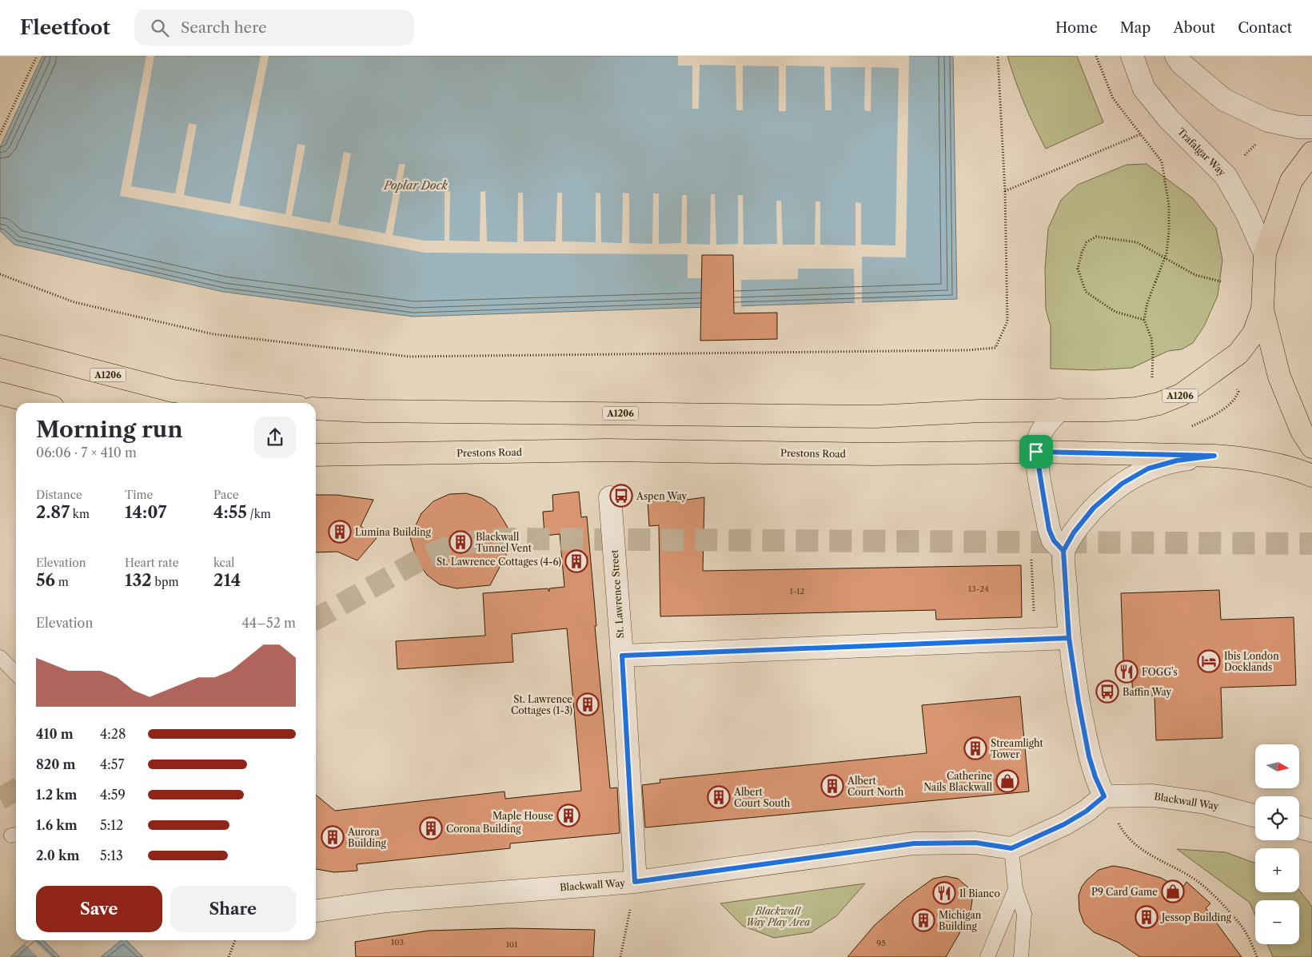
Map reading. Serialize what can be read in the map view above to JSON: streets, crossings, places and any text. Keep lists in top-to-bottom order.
{
  "streets": {
    "main road": ["A1206", "Prestons Road"],
    "street": ["Trafalgar Way", "St. Lawrence Street", "Blackwall Way"]
  },
  "crossings": [
    ["Trafalgar Way", "A1206"],
    ["St. Lawrence Street", "Blackwall Way"]
  ],
  "water": ["Poplar Dock"],
  "parks": ["Blackwall Way Play Area"],
  "places": {
    "bus stop": ["Aspen Way", "Baffin Way"],
    "building": [
      "Lumina Building",
      "Blackwall Tunnel Vent",
      "St. Lawrence Cottages (4-6)",
      "St. Lawrence Cottages (1-3)",
      "Streamlight Tower",
      "Albert Court North",
      "Albert Court South",
      "Maple House",
      "Corona Building",
      "Aurora Building",
      "Jessop Building",
      "Michigan Building"
    ],
    "hotel": ["Ibis London Docklands"],
    "restaurant": ["FOGG's", "Il Bianco"],
    "shop": ["Catherine Nails Blackwall", "P9 Card Game"]
  },
  "house_numbers": [
    "13-24",
    "1-12",
    "103",
    "95",
    "101"
  ],
  "north": "right",
  "page": {
    "header": "Fleetfoot",
    "search": "Search here",
    "nav": [
      "Home",
      "Map",
      "About",
      "Contact"
    ],
    "heading": ["Morning run", "06:06 · 7 × 410 m"],
    "stats": [
      ["Distance", "2.87 km"],
      ["Time", "14:07"],
      ["Pace", "4:55 /km"],
      ["Elevation", "56 m"],
      ["Heart rate", "132 bpm"],
      ["kcal", "214"]
    ],
    "chart": ["Elevation", "44–52 m"],
    "list": [
      {
        "name": "410 m",
        "note": "4:28"
      },
      {
        "name": "820 m",
        "note": "4:57"
      },
      {
        "name": "1.2 km",
        "note": "4:59"
      },
      {
        "name": "1.6 km",
        "note": "5:12"
      },
      {
        "name": "2.0 km",
        "note": "5:13"
      }
    ],
    "map_buttons": ["+", "−"],
    "buttons": ["Save", "Share"]
  }
}
